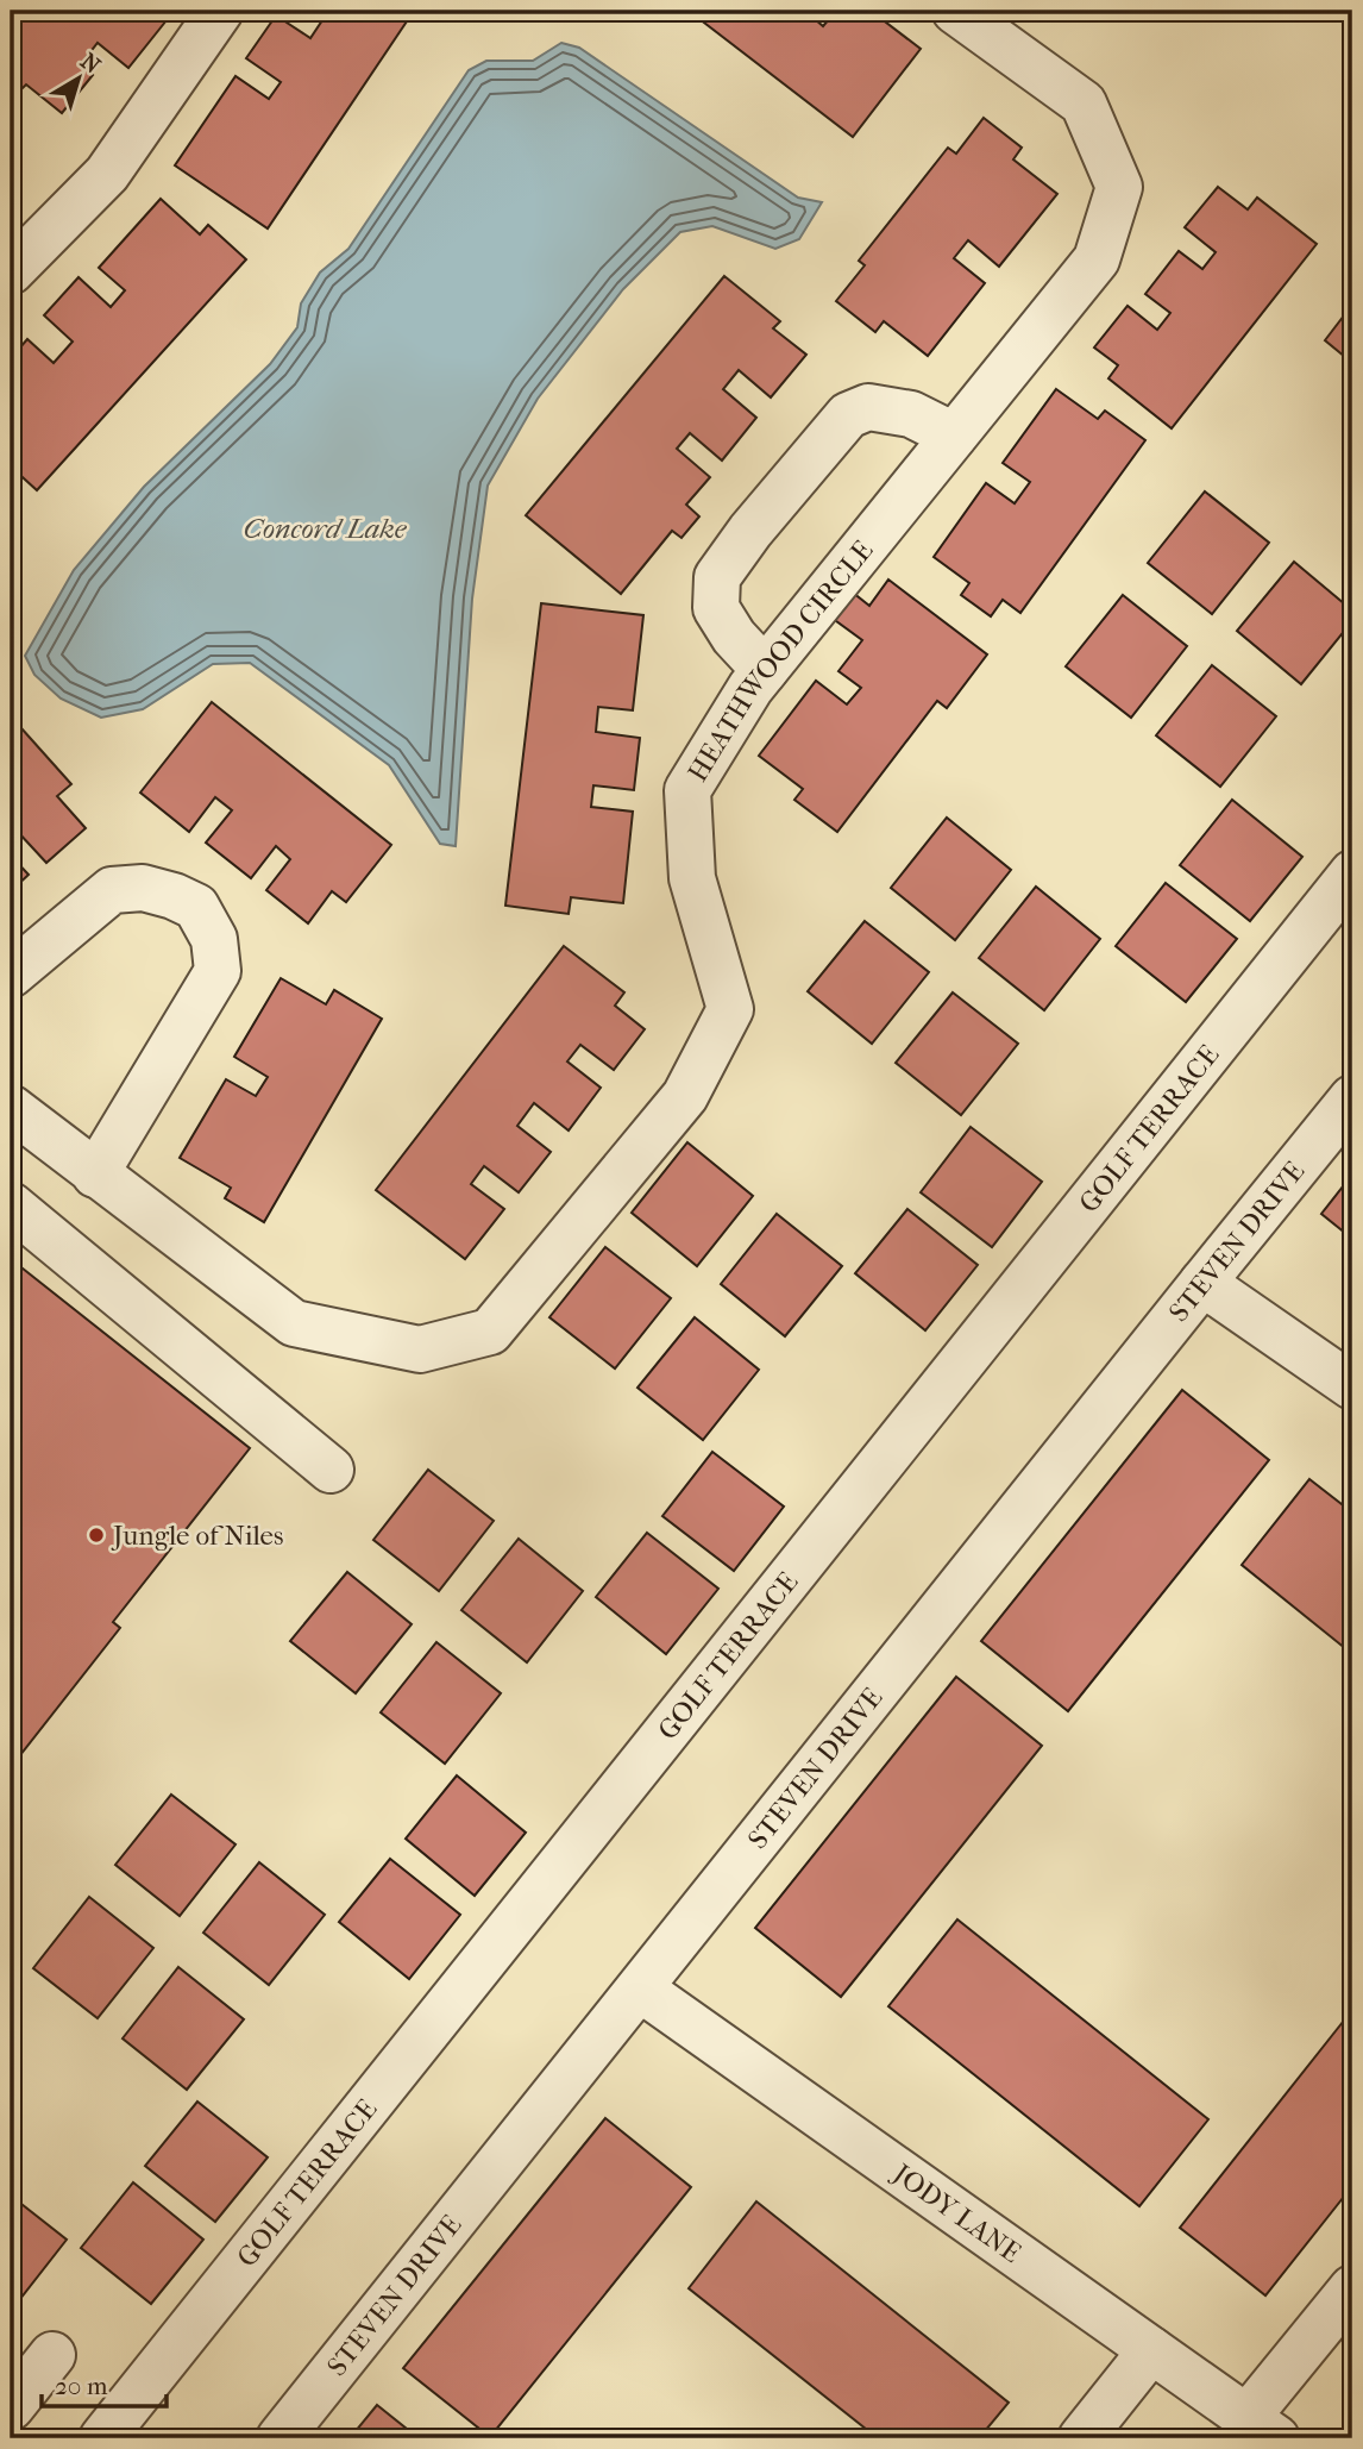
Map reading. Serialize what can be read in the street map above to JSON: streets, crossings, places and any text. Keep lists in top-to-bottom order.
{
  "streets": {
    "street": [
      "HEATHWOOD CIRCLE",
      "GOLF TERRACE",
      "STEVEN DRIVE",
      "JODY LANE"
    ]
  },
  "crossings": [
    ["STEVEN DRIVE", "JODY LANE"]
  ],
  "water": ["Concord Lake"],
  "places": ["Jungle of Niles"],
  "scale_bar": "20 m",
  "north": "top right"
}
